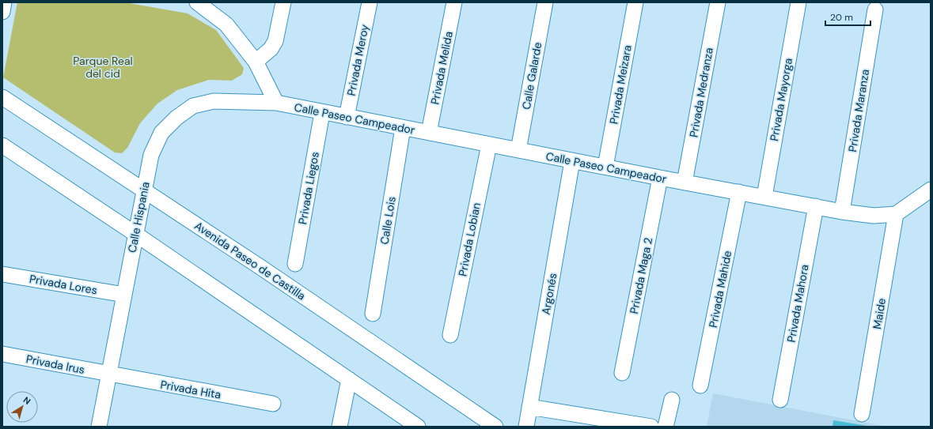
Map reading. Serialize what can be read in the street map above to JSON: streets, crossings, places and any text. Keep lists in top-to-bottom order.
{
  "streets": {
    "street": [
      "Privada Meroy",
      "Privada Melida",
      "Calle Galarde",
      "Privada Meizara",
      "Privada Medranza",
      "Privada Mayorga",
      "Privada Maranza",
      "Calle Paseo Campeador",
      "Privada Liegos",
      "Calle Hispania",
      "Calle Lois",
      "Privada Lobian",
      "Avenida Paseo de Castilla",
      "Privada Maga 2",
      "Privada Lores",
      "Privada Mahide",
      "Argonés",
      "Privada Mahora",
      "Maide",
      "Privada Irus",
      "Privada Hita"
    ]
  },
  "crossings": [
    ["Privada Meroy", "Calle Paseo Campeador"],
    ["Privada Melida", "Calle Paseo Campeador"],
    ["Calle Galarde", "Calle Paseo Campeador"],
    ["Privada Meizara", "Calle Paseo Campeador"],
    ["Privada Medranza", "Calle Paseo Campeador"],
    ["Privada Mayorga", "Calle Paseo Campeador"],
    ["Privada Maranza", "Calle Paseo Campeador"],
    ["Calle Paseo Campeador", "Privada Liegos"],
    ["Calle Paseo Campeador", "Calle Hispania"],
    ["Calle Paseo Campeador", "Calle Lois"],
    ["Calle Paseo Campeador", "Privada Lobian"],
    ["Calle Paseo Campeador", "Privada Maga 2"],
    ["Calle Paseo Campeador", "Privada Mahide"],
    ["Calle Paseo Campeador", "Argonés"],
    ["Calle Paseo Campeador", "Privada Mahora"],
    ["Calle Paseo Campeador", "Maide"],
    ["Calle Hispania", "Avenida Paseo de Castilla"],
    ["Calle Hispania", "Privada Lores"],
    ["Calle Hispania", "Privada Irus"],
    ["Calle Hispania", "Privada Hita"],
    ["Privada Irus", "Privada Hita"]
  ],
  "parks": ["Parque Real del cid"],
  "scale_bar": "20 m",
  "north": "top right"
}
